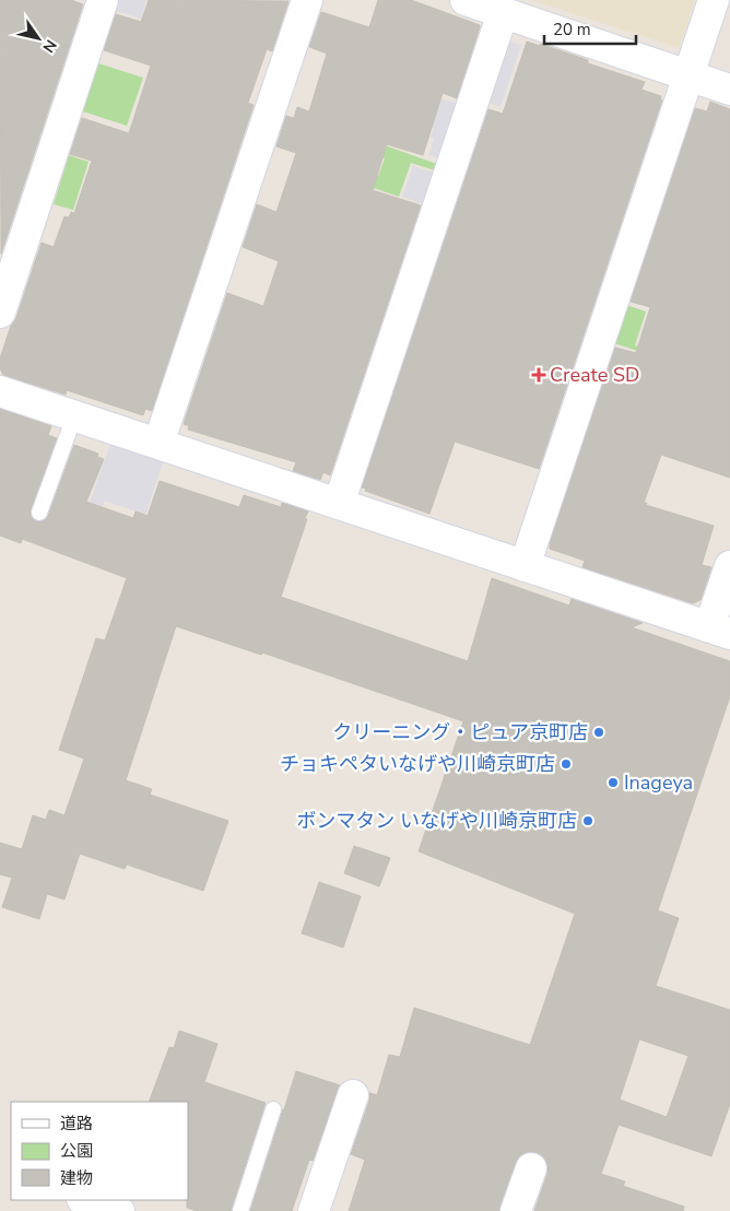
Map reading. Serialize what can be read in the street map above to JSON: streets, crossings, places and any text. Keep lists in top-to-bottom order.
{
  "places": {
    "health": ["Create SD"],
    "other": [
      "クリーニング・ピュア京町店",
      "チョキペタいなげや川崎京町店",
      "Inageya",
      "ボンマタン いなげや川崎京町店"
    ]
  },
  "legend": ["道路", "公園", "建物"],
  "scale_bar": "20 m",
  "north": "bottom right"
}
